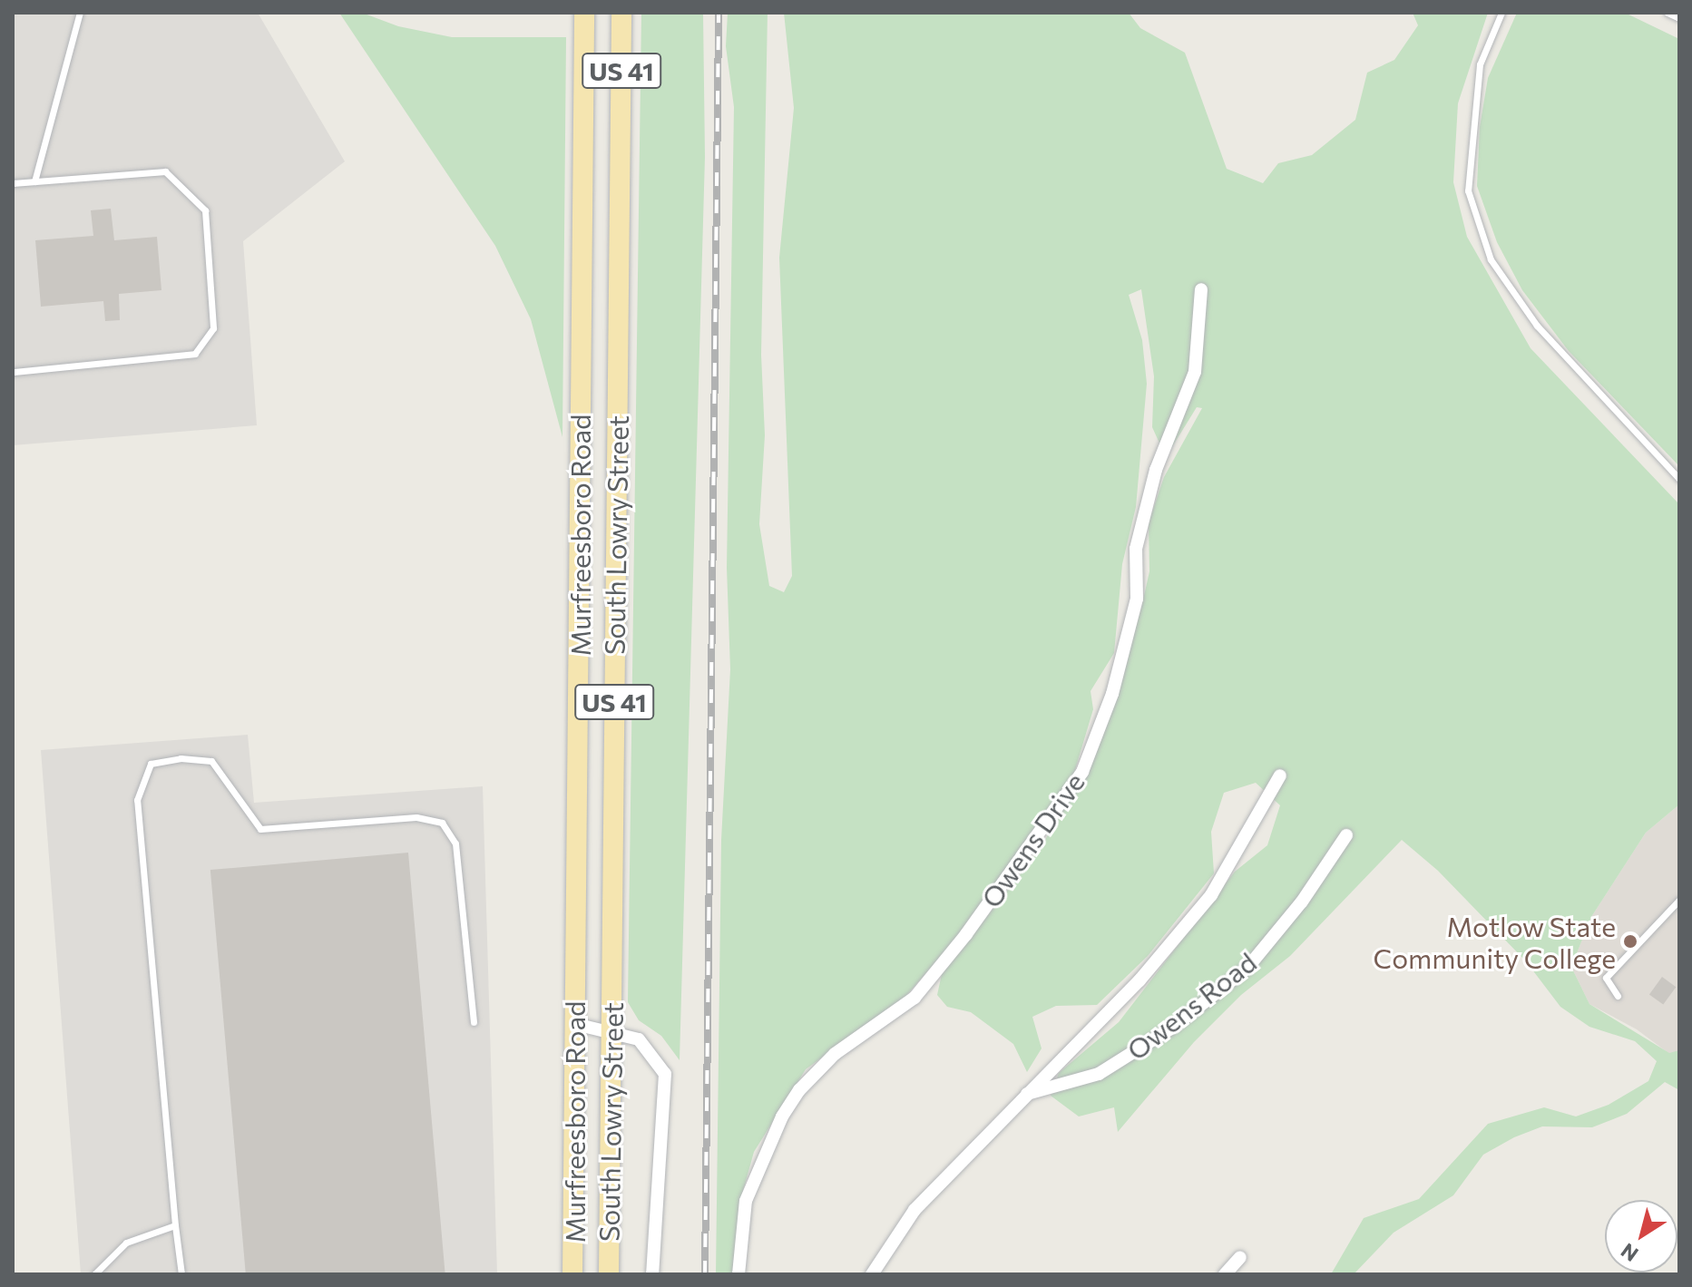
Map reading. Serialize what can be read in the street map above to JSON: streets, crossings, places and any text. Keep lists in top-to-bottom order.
{
  "streets": {
    "main road": ["US 41", "Murfreesboro Road", "South Lowry Street"],
    "street": ["Owens Drive", "Owens Road"]
  },
  "places": ["Motlow State Community College"],
  "north": "bottom left"
}
